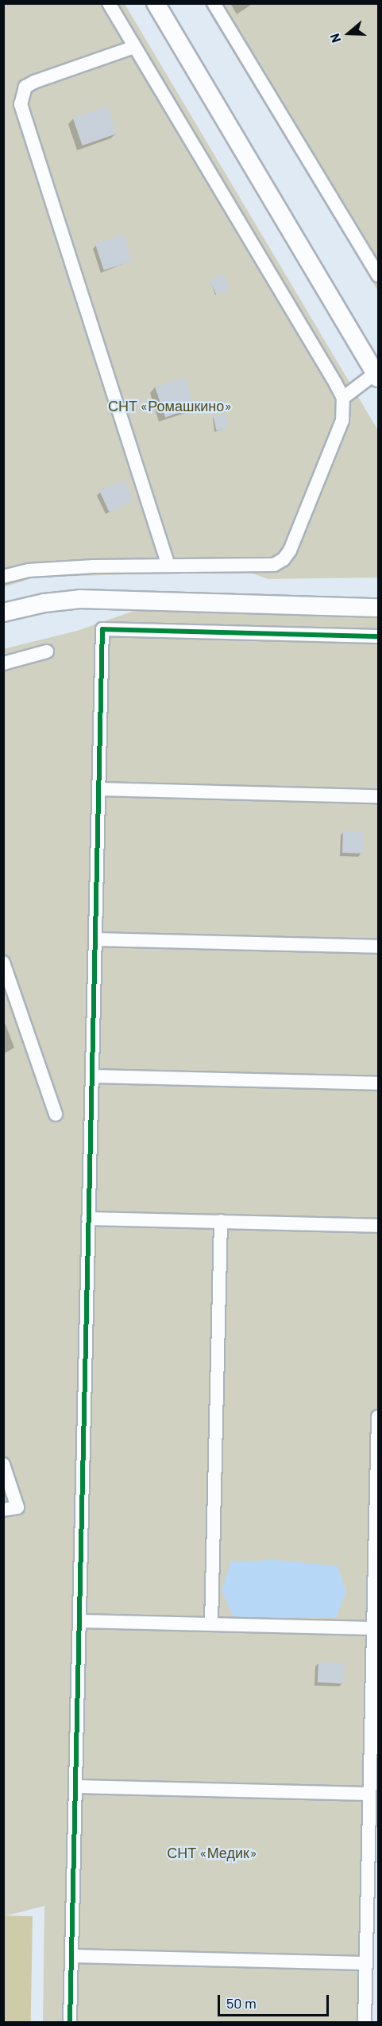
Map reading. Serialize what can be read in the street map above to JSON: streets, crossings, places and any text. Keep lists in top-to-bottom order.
{
  "parks": ["СНТ «Ромашкино»", "СНТ «Медик»"],
  "scale_bar": "50 m",
  "north": "left"
}
